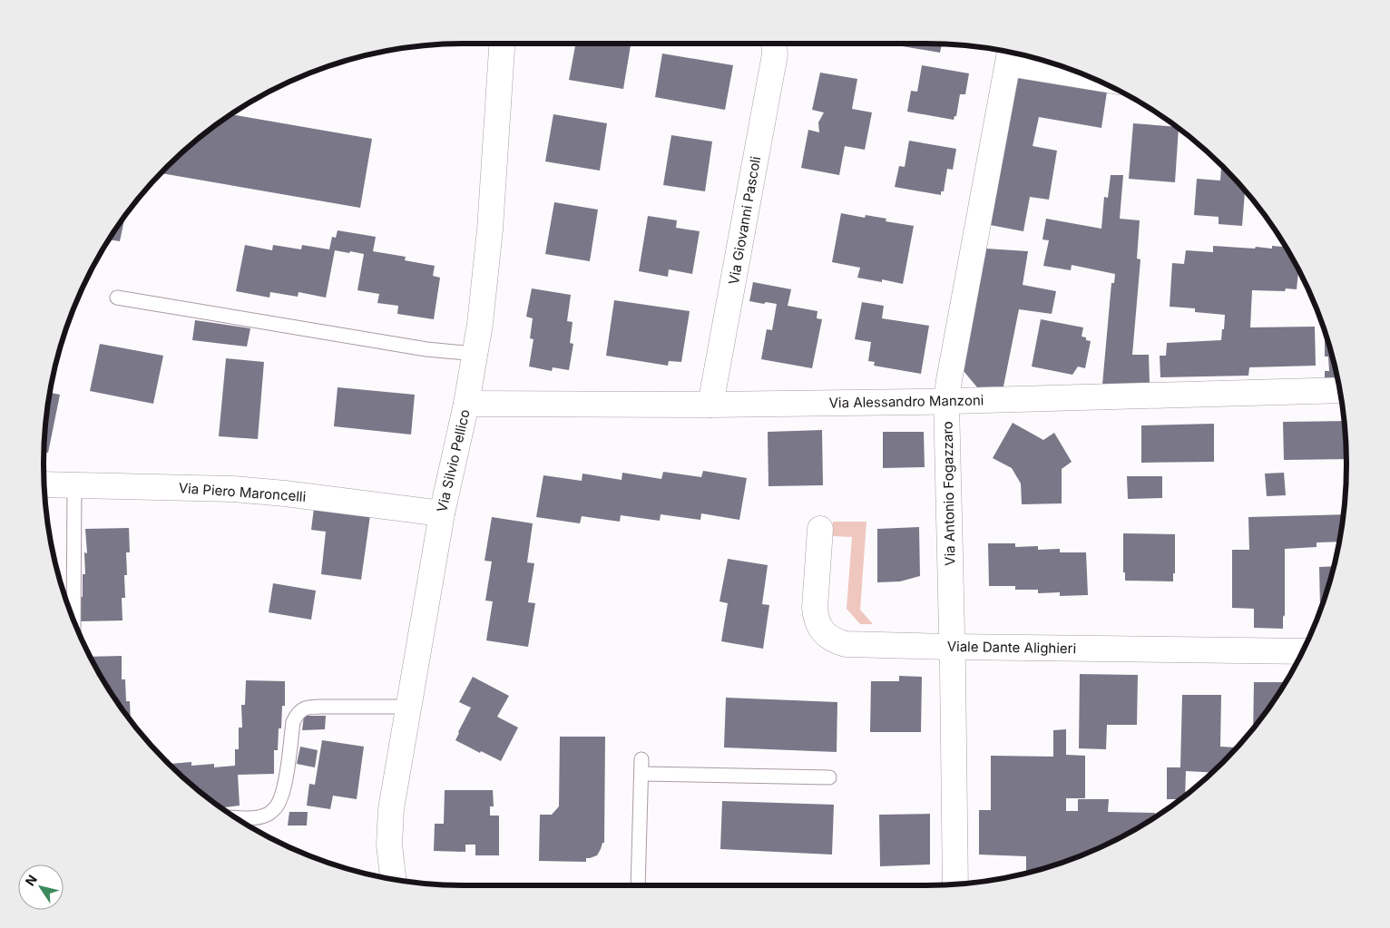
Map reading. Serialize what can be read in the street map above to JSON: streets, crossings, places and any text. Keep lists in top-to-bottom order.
{
  "streets": {
    "street": [
      "Via Giovanni Pascoli",
      "Via Alessandro Manzoni",
      "Via Silvio Pellico",
      "Via Piero Maroncelli",
      "Via Antonio Fogazzaro",
      "Viale Dante Alighieri"
    ]
  },
  "crossings": [
    ["Via Giovanni Pascoli", "Via Alessandro Manzoni"],
    ["Via Alessandro Manzoni", "Via Silvio Pellico"],
    ["Via Alessandro Manzoni", "Via Antonio Fogazzaro"],
    ["Via Silvio Pellico", "Via Piero Maroncelli"],
    ["Via Antonio Fogazzaro", "Viale Dante Alighieri"]
  ],
  "north": "top left"
}
